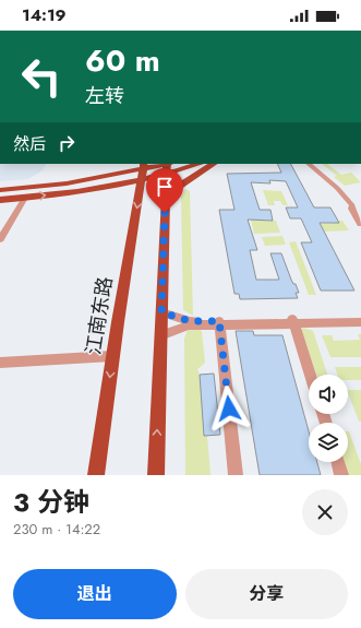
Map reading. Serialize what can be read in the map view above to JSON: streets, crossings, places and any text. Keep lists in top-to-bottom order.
{
  "streets": {
    "main road": ["江南东路"]
  },
  "page": {
    "status": "14:19",
    "turn": ["60 m", "左转"],
    "then": "然后",
    "heading": ["3 分钟", "230 m · 14:22"],
    "buttons": ["退出", "分享"]
  }
}
